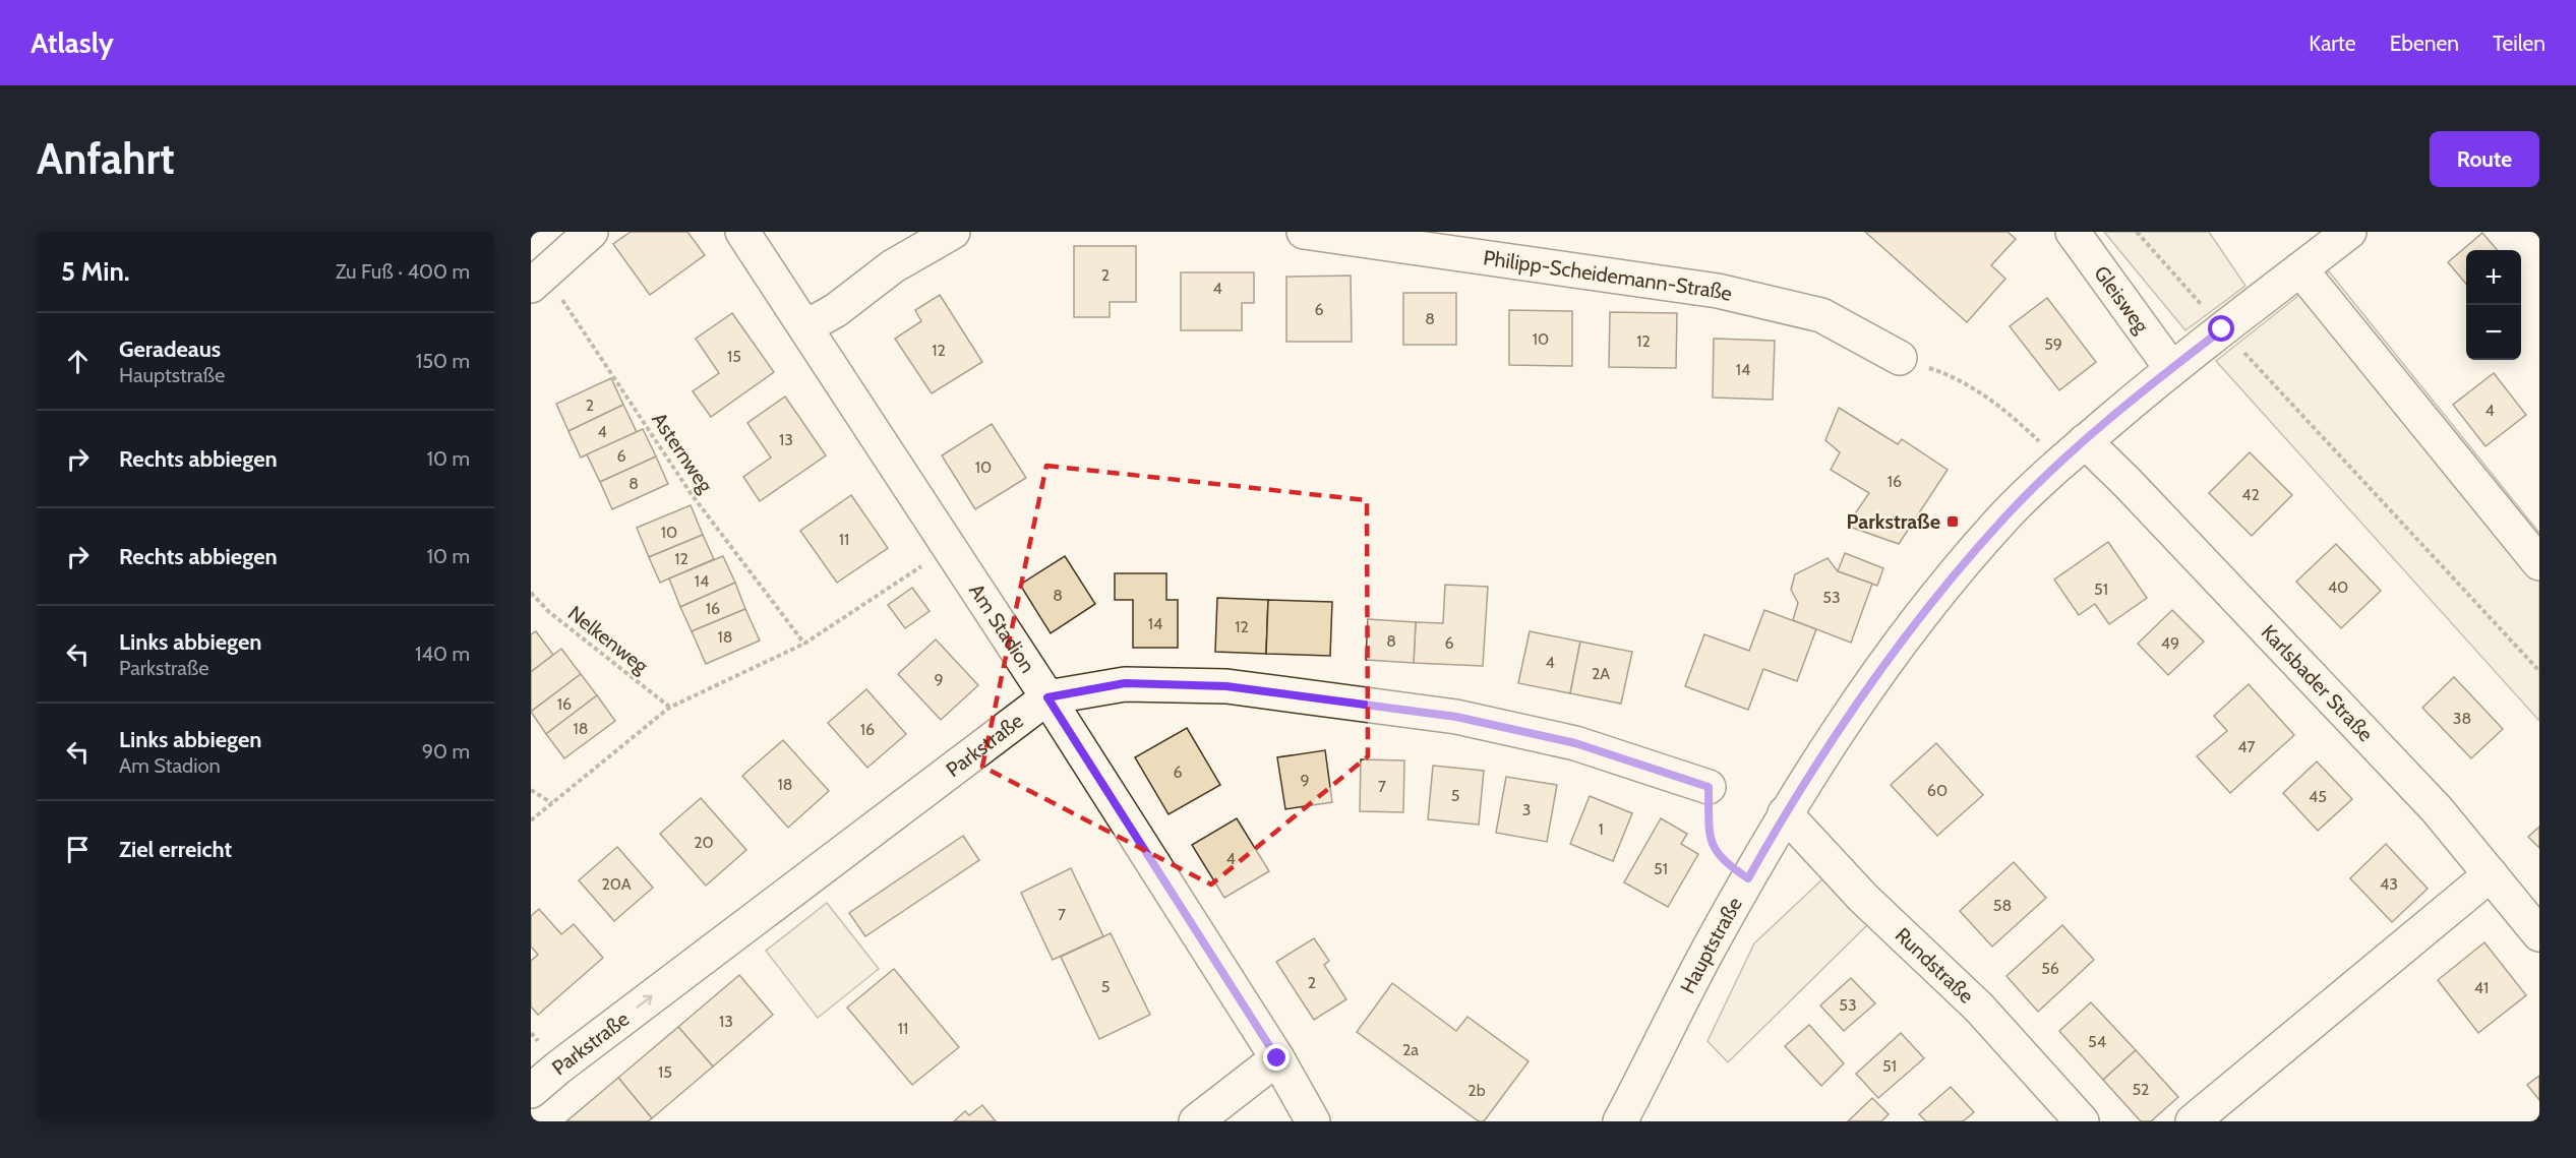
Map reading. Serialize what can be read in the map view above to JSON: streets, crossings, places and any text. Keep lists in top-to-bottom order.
{
  "streets": {
    "street": [
      "Philipp-Scheidemann-Straße",
      "Gleisweg",
      "Am Stadion",
      "Karlsbader Straße",
      "Parkstraße",
      "Hauptstraße",
      "Rundstraße"
    ],
    "path": ["Asternweg", "Nelkenweg"]
  },
  "crossings": [
    ["Gleisweg", "Hauptstraße"],
    ["Am Stadion", "Parkstraße"],
    ["Karlsbader Straße", "Hauptstraße"],
    ["Hauptstraße", "Rundstraße"]
  ],
  "one_way": ["Parkstraße"],
  "places": {
    "transit": ["Parkstraße"]
  },
  "house_numbers": [
    "2",
    "4",
    "6",
    "8",
    "10",
    "12",
    "59",
    "12",
    "15",
    "14",
    "2",
    "4",
    "4",
    "13",
    "6",
    "10",
    "16",
    "8",
    "42",
    "10",
    "11",
    "12",
    "14",
    "40",
    "51",
    "8",
    "53",
    "16",
    "14",
    "12",
    "18",
    "8",
    "6",
    "49",
    "4",
    "2A",
    "9",
    "16",
    "38",
    "18",
    "16",
    "47",
    "6",
    "9",
    "18",
    "7",
    "60",
    "5",
    "45",
    "3",
    "1",
    "20",
    "4",
    "51",
    "20A",
    "43",
    "58",
    "7",
    "56",
    "2",
    "5",
    "41",
    "53",
    "13",
    "11",
    "54",
    "2a",
    "51",
    "15",
    "52",
    "2b"
  ],
  "page": {
    "header": "Atlasly",
    "nav": ["Karte", "Ebenen", "Teilen"],
    "buttons": "Route",
    "title": "Anfahrt",
    "heading": ["5 Min.", "Zu Fuß · 400 m"],
    "map_buttons": ["+", "−"],
    "list": [
      ["Geradeaus", "Hauptstraße", "150 m"],
      ["Rechts abbiegen", "10 m"],
      ["Rechts abbiegen", "10 m"],
      ["Links abbiegen", "Parkstraße", "140 m"],
      ["Links abbiegen", "Am Stadion", "90 m"],
      "Ziel erreicht"
    ]
  }
}
